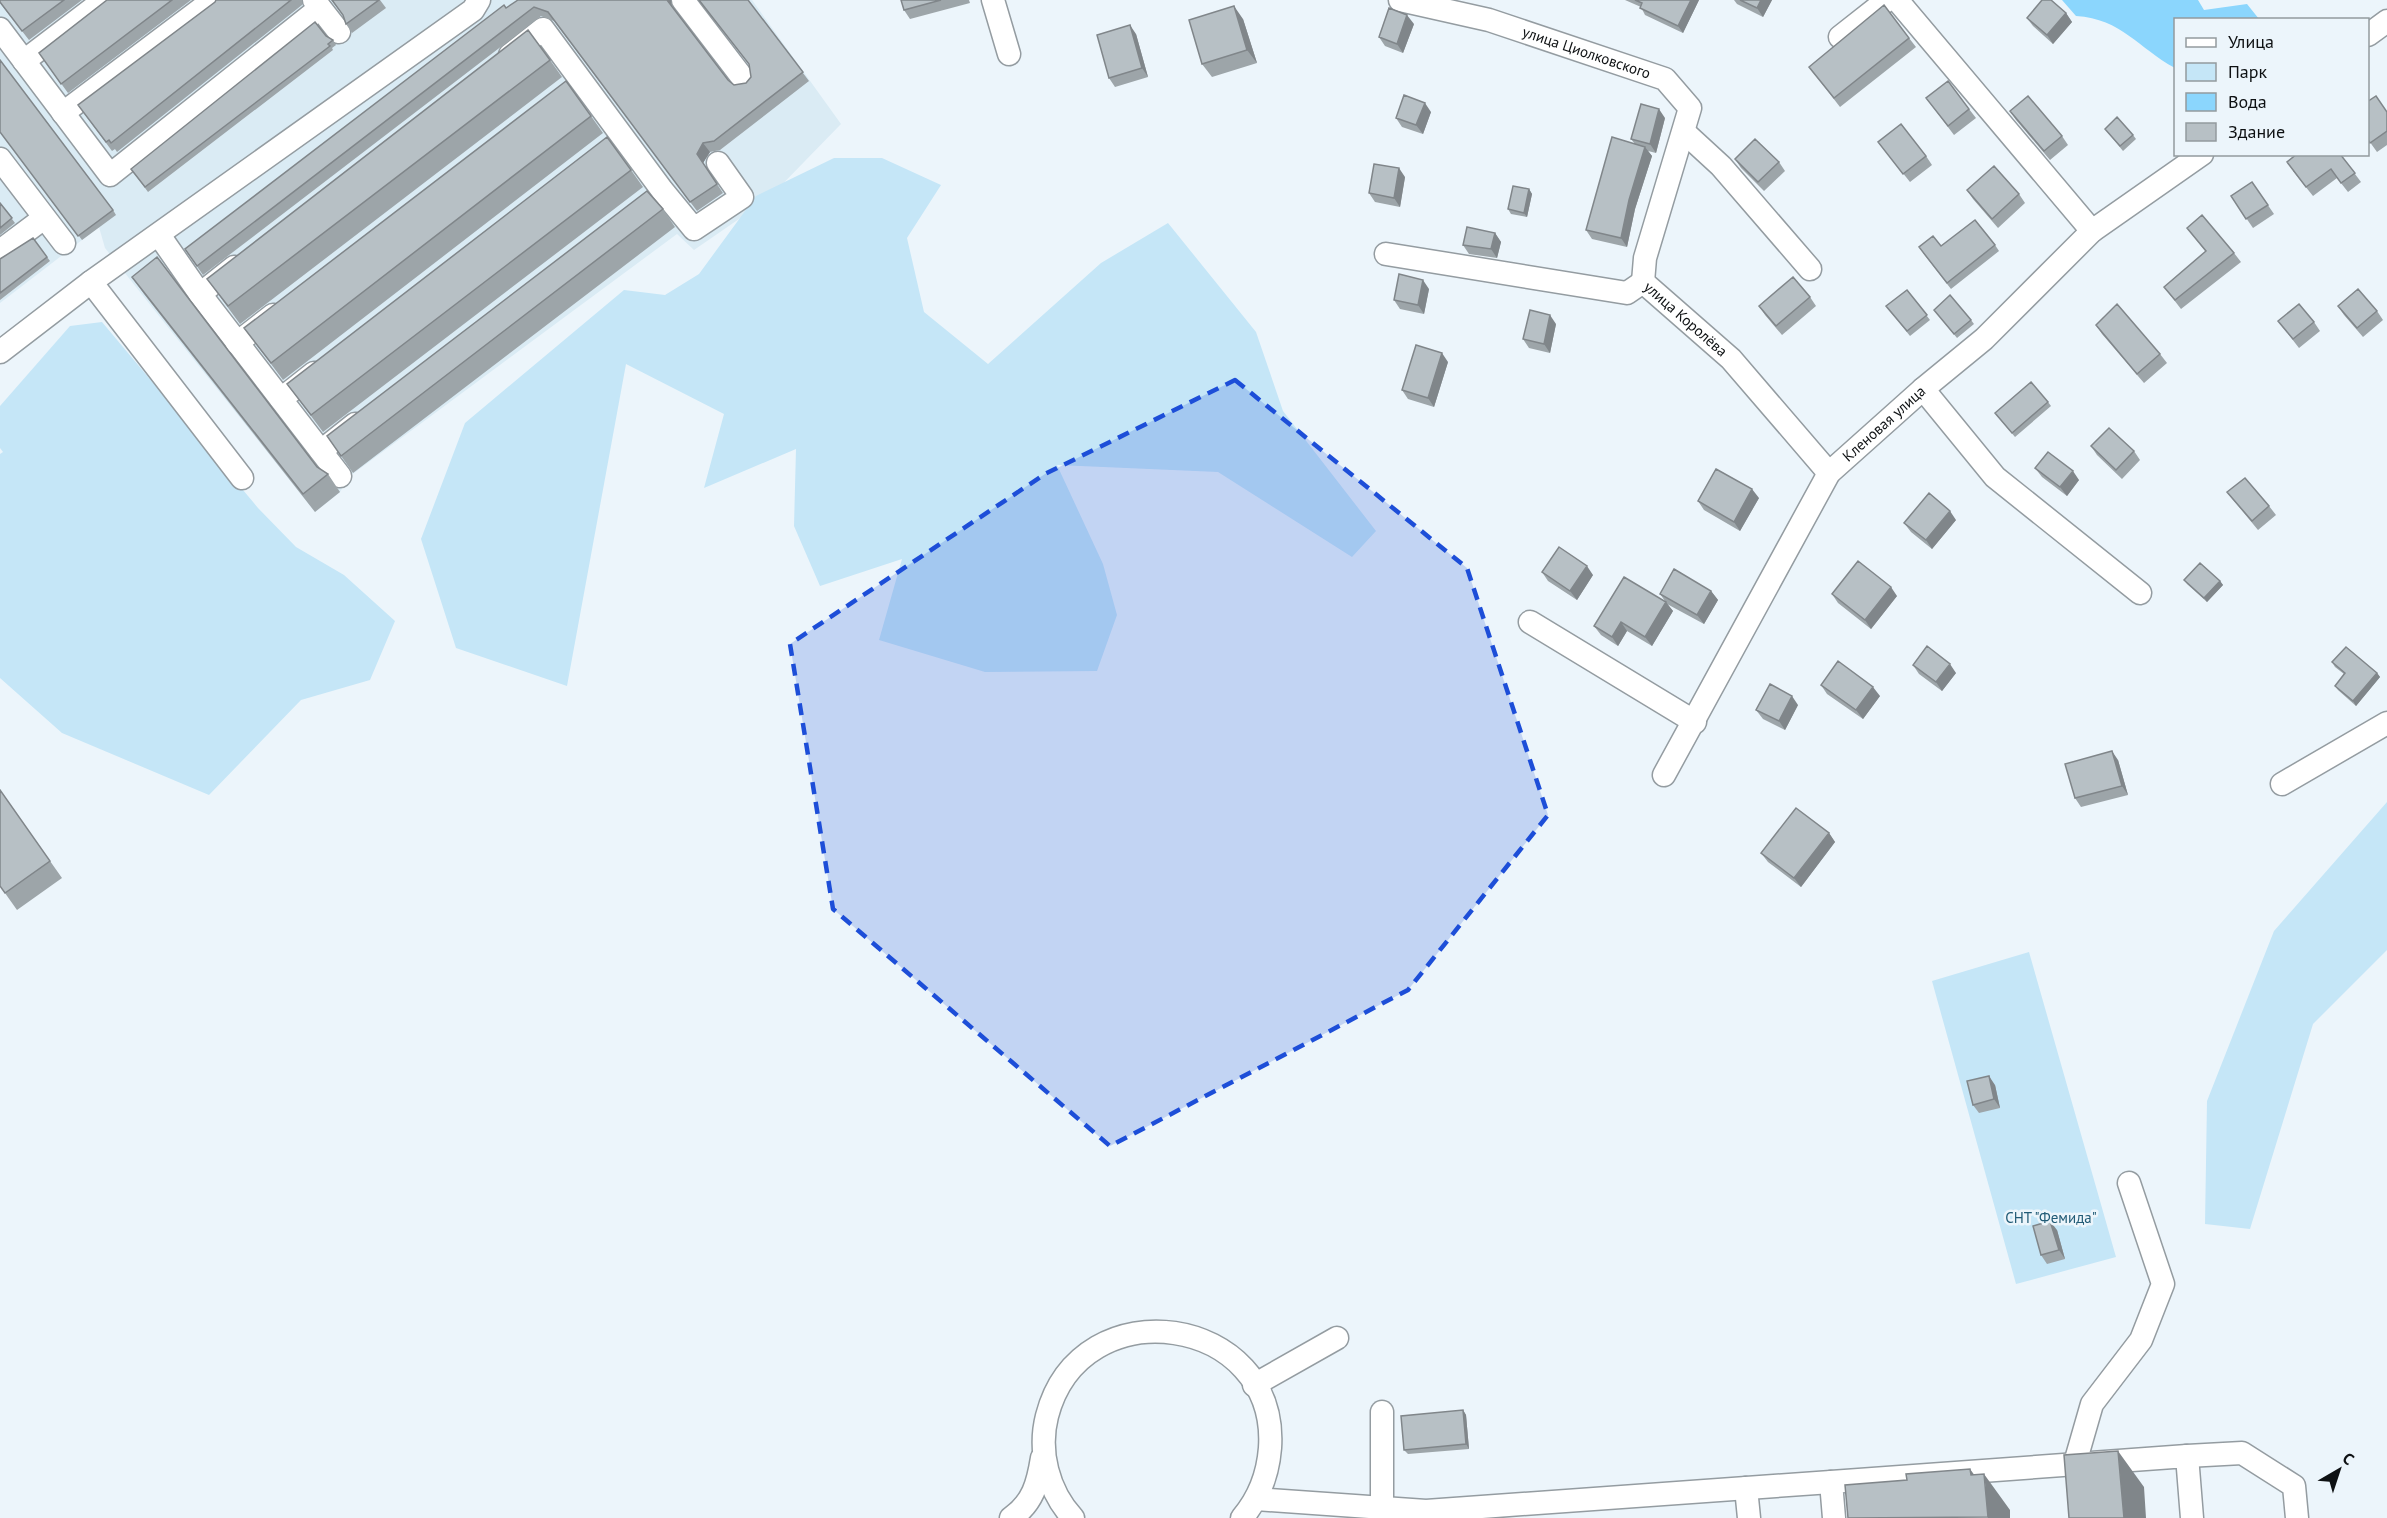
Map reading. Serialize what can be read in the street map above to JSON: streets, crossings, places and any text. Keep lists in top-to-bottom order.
{
  "streets": {
    "street": ["улица Циолковского", "улица Королёва", "Кленовая улица"]
  },
  "crossings": [
    ["улица Циолковского", "улица Королёва"],
    ["улица Королёва", "Кленовая улица"]
  ],
  "parks": ["СНТ \"Фемида\""],
  "legend": [
    "Улица",
    "Парк",
    "Вода",
    "Здание"
  ],
  "north": "top right"
}
